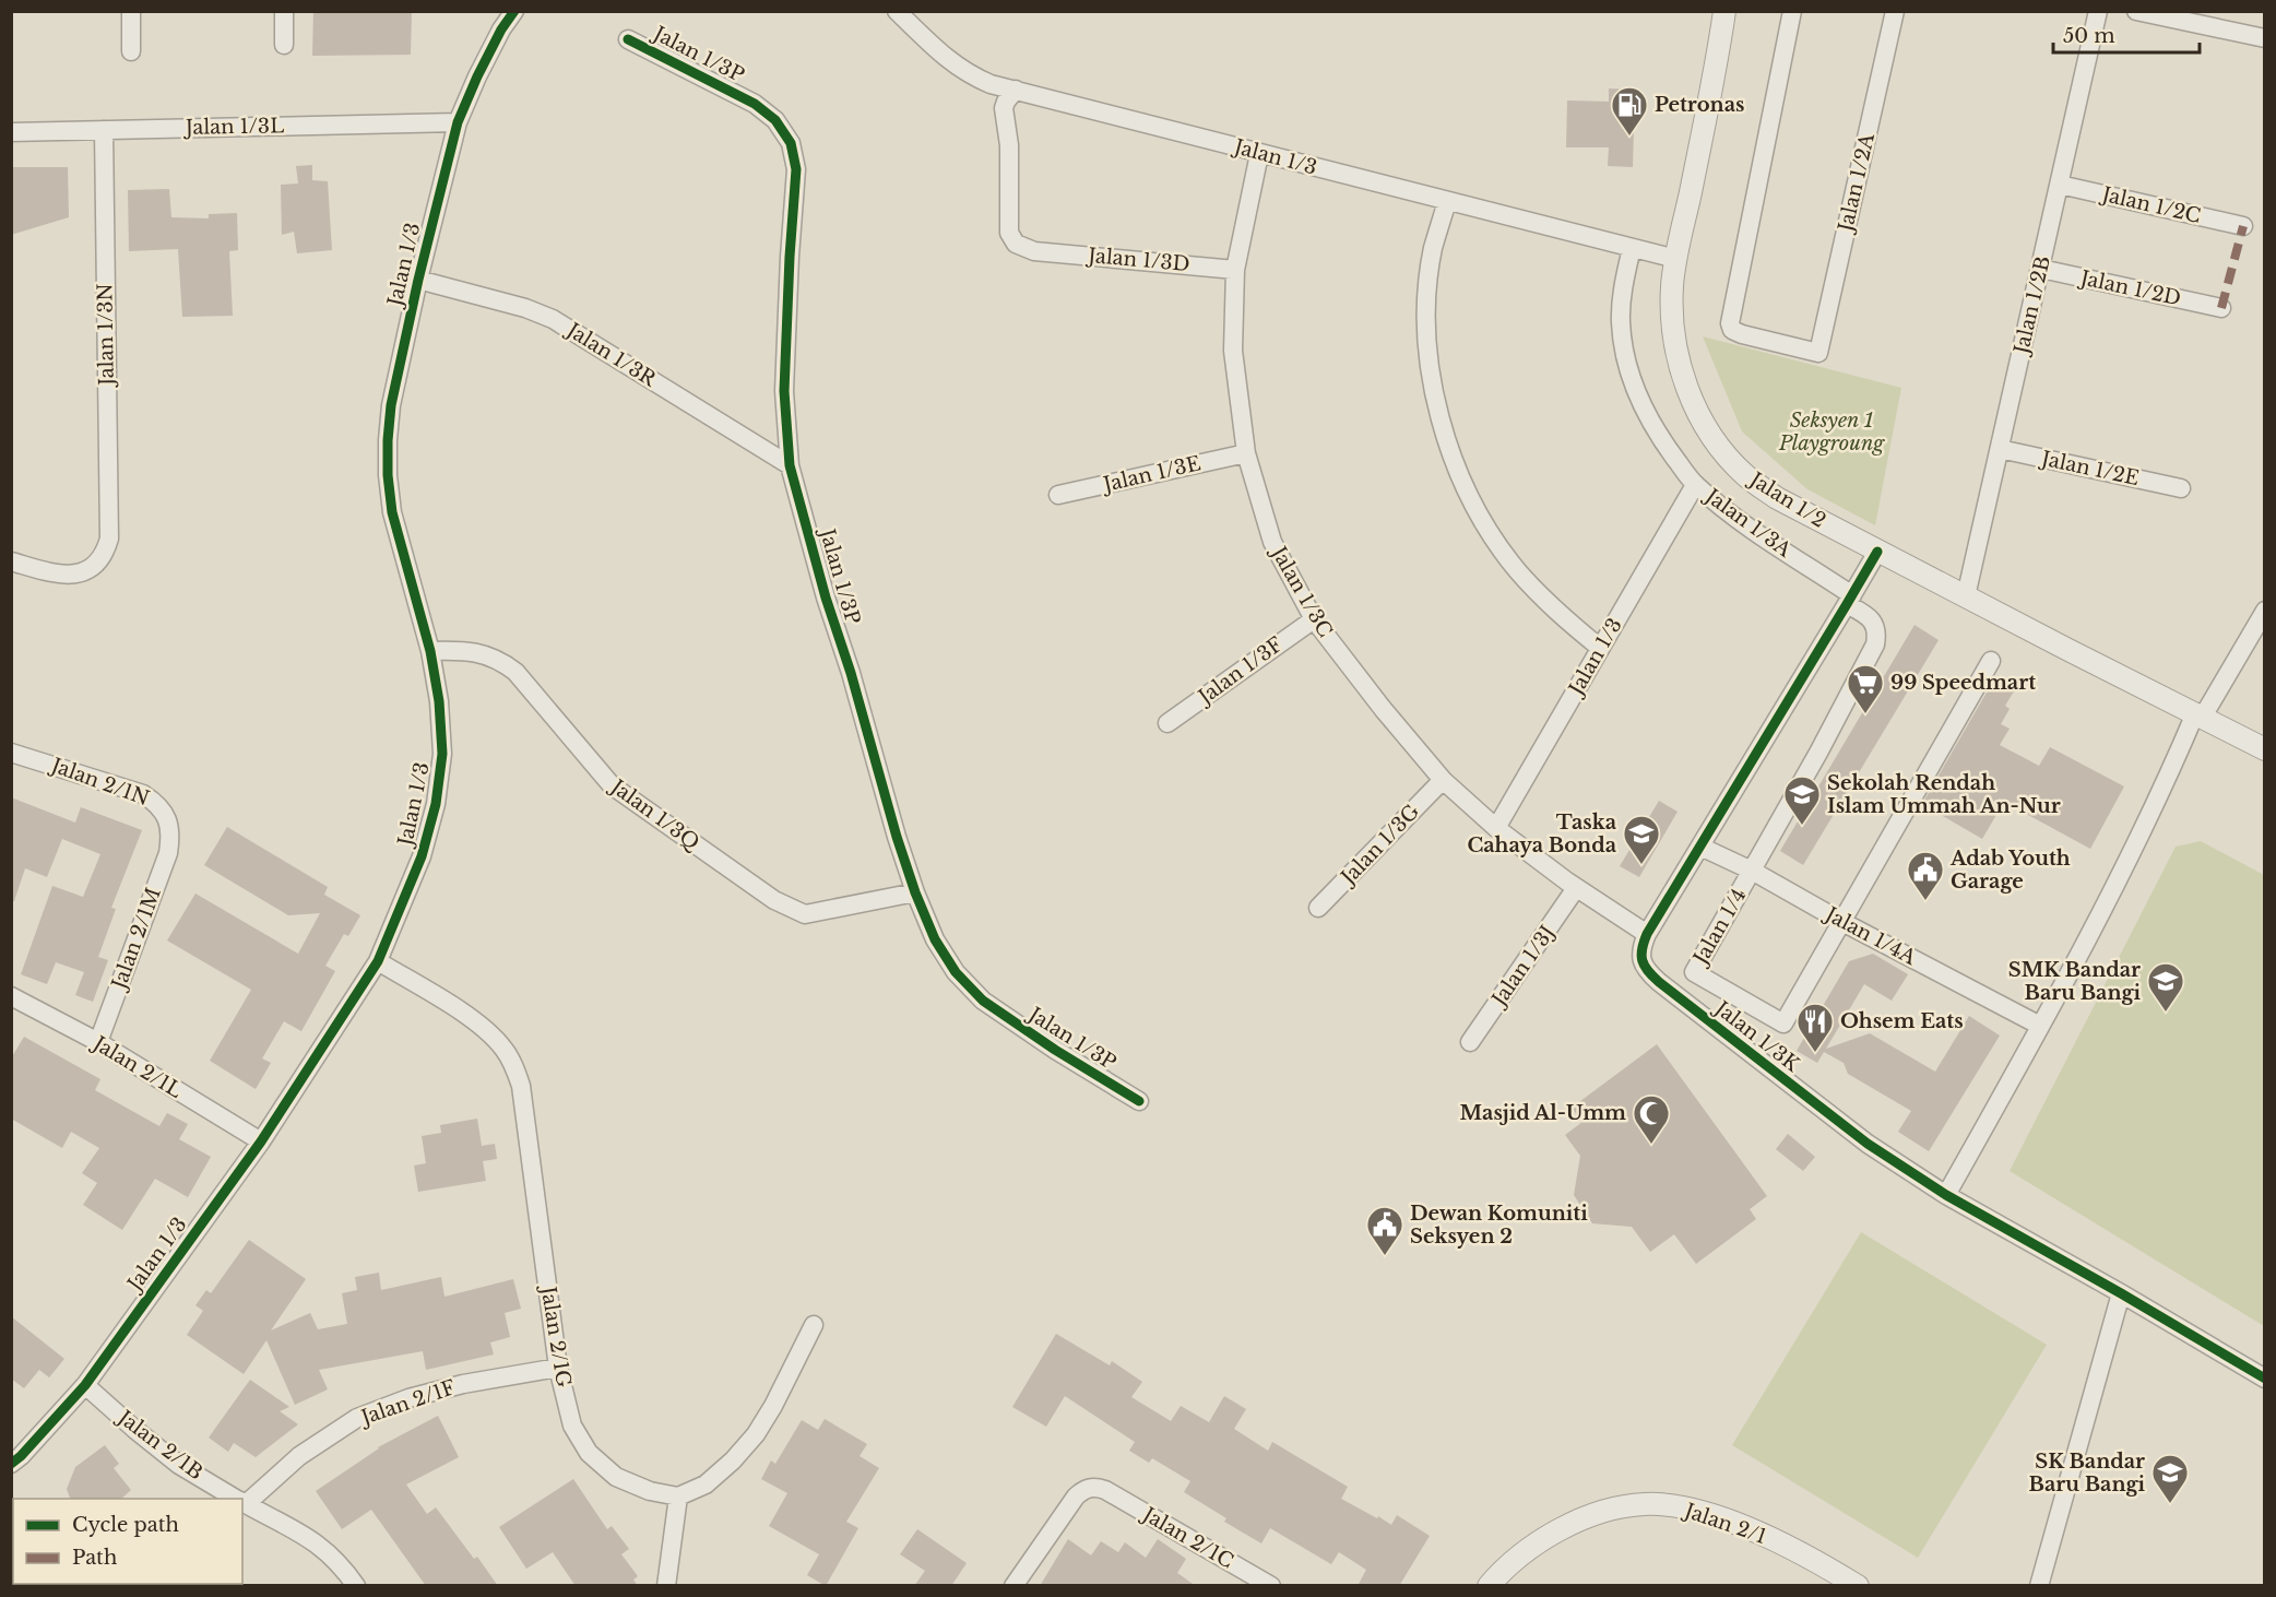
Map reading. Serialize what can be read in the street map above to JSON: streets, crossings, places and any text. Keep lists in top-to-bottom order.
{
  "streets": {
    "street": [
      "Jalan 1/3P",
      "Jalan 1/3L",
      "Jalan 1/3",
      "Jalan 1/2A",
      "Jalan 1/2C",
      "Jalan 1/3D",
      "Jalan 1/2D",
      "Jalan 1/2B",
      "Jalan 1/3N",
      "Jalan 1/3R",
      "Jalan 1/2E",
      "Jalan 1/3E",
      "Jalan 1/2",
      "Jalan 1/3A",
      "Jalan 1/3C",
      "Jalan 1/3F",
      "Jalan 2/1N",
      "Jalan 1/3Q",
      "Jalan 1/3G",
      "Jalan 1/4",
      "Jalan 1/4A",
      "Jalan 2/1M",
      "Jalan 1/3J",
      "Jalan 1/3K",
      "Jalan 2/1L",
      "Jalan 2/1G",
      "Jalan 2/1F",
      "Jalan 2/1B",
      "Jalan 2/1",
      "Jalan 2/1C"
    ]
  },
  "crossings": [
    ["Jalan 1/3P", "Jalan 1/3R"],
    ["Jalan 1/3P", "Jalan 1/3Q"],
    ["Jalan 1/3L", "Jalan 1/3"],
    ["Jalan 1/3L", "Jalan 1/3N"],
    ["Jalan 1/3", "Jalan 1/3D"],
    ["Jalan 1/3", "Jalan 1/3R"],
    ["Jalan 1/3", "Jalan 1/2"],
    ["Jalan 1/3", "Jalan 1/3A"],
    ["Jalan 1/3", "Jalan 1/3C"],
    ["Jalan 1/3", "Jalan 1/3Q"],
    ["Jalan 1/3", "Jalan 2/1L"],
    ["Jalan 1/3", "Jalan 2/1G"],
    ["Jalan 1/3", "Jalan 2/1B"],
    ["Jalan 1/2C", "Jalan 1/2B"],
    ["Jalan 1/3D", "Jalan 1/3C"],
    ["Jalan 1/2D", "Jalan 1/2B"],
    ["Jalan 1/2B", "Jalan 1/2E"],
    ["Jalan 1/2B", "Jalan 1/2"],
    ["Jalan 1/3E", "Jalan 1/3C"],
    ["Jalan 1/2", "Jalan 1/3K"],
    ["Jalan 1/3A", "Jalan 1/4"],
    ["Jalan 1/3A", "Jalan 1/3K"],
    ["Jalan 1/3C", "Jalan 1/3F"],
    ["Jalan 1/3C", "Jalan 1/3G"],
    ["Jalan 1/3C", "Jalan 1/3J"],
    ["Jalan 1/3C", "Jalan 1/3K"],
    ["Jalan 2/1N", "Jalan 2/1M"],
    ["Jalan 1/4", "Jalan 1/4A"],
    ["Jalan 1/4", "Jalan 1/3K"],
    ["Jalan 1/4A", "Jalan 1/3K"],
    ["Jalan 2/1M", "Jalan 2/1L"],
    ["Jalan 2/1G", "Jalan 2/1F"],
    ["Jalan 2/1F", "Jalan 2/1B"]
  ],
  "parks": ["Seksyen 1 Playgroung"],
  "places": {
    "fuel station": ["Petronas"],
    "supermarket": ["99 Speedmart"],
    "school or university": [
      "Sekolah Rendah Islam Ummah An-Nur",
      "Taska Cahaya Bonda",
      "SMK Bandar Baru Bangi",
      "SK Bandar Baru Bangi"
    ],
    "public building": ["Adab Youth Garage", "Dewan Komuniti Seksyen 2"],
    "restaurant": ["Ohsem Eats"],
    "mosque": ["Masjid Al-Umm"]
  },
  "legend": ["Cycle path", "Path"],
  "scale_bar": "50 m"
}
